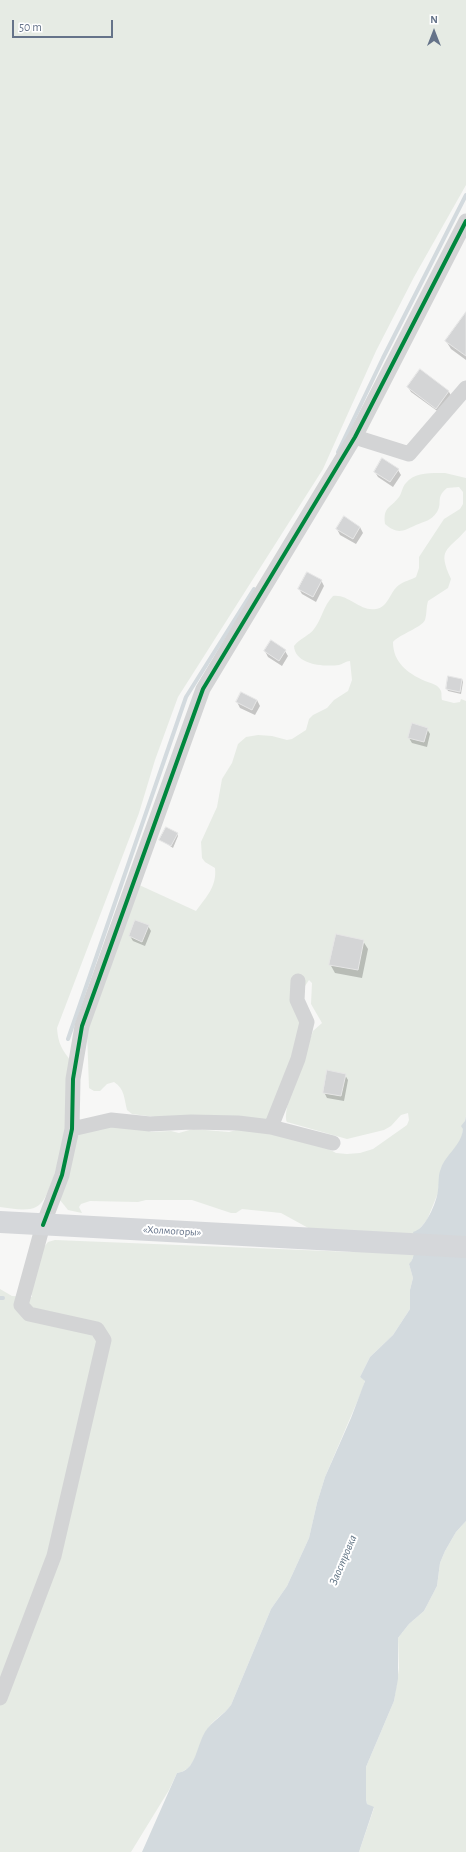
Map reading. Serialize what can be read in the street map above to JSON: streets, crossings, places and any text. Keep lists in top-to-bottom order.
{
  "streets": {
    "highway": ["«Холмогоры»"]
  },
  "water": ["Заостровка"],
  "scale_bar": "50 m",
  "north": "top"
}
